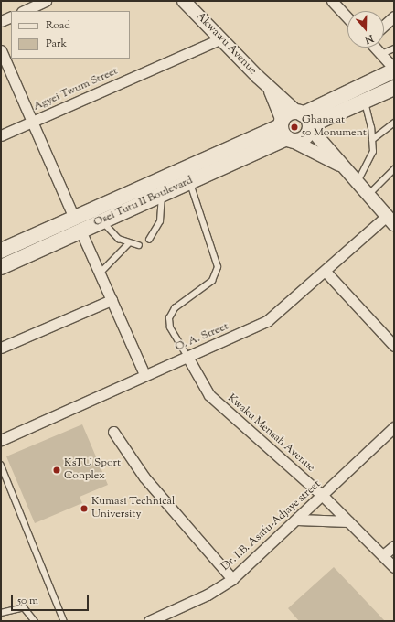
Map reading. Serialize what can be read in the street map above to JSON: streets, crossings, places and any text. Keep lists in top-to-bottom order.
{
  "streets": {
    "main road": ["Osei Tutu II Boulevard"],
    "street": [
      "Akwawu Avenue",
      "Agyei Twum Street",
      "O. A. Street",
      "Kwaku Mensah Avenue",
      "Dr. I.B. Asafu-Adjaye street"
    ]
  },
  "crossings": [
    ["Akwawu Avenue", "Agyei Twum Street"],
    ["Akwawu Avenue", "Osei Tutu II Boulevard"],
    ["O. A. Street", "Kwaku Mensah Avenue"],
    ["Kwaku Mensah Avenue", "Dr. I.B. Asafu-Adjaye street"]
  ],
  "places": ["Ghana at 50 Monument", "KsTU Sport Conplex", "Kumasi Technical University"],
  "legend": ["Road", "Park"],
  "scale_bar": "50 m",
  "north": "bottom"
}
